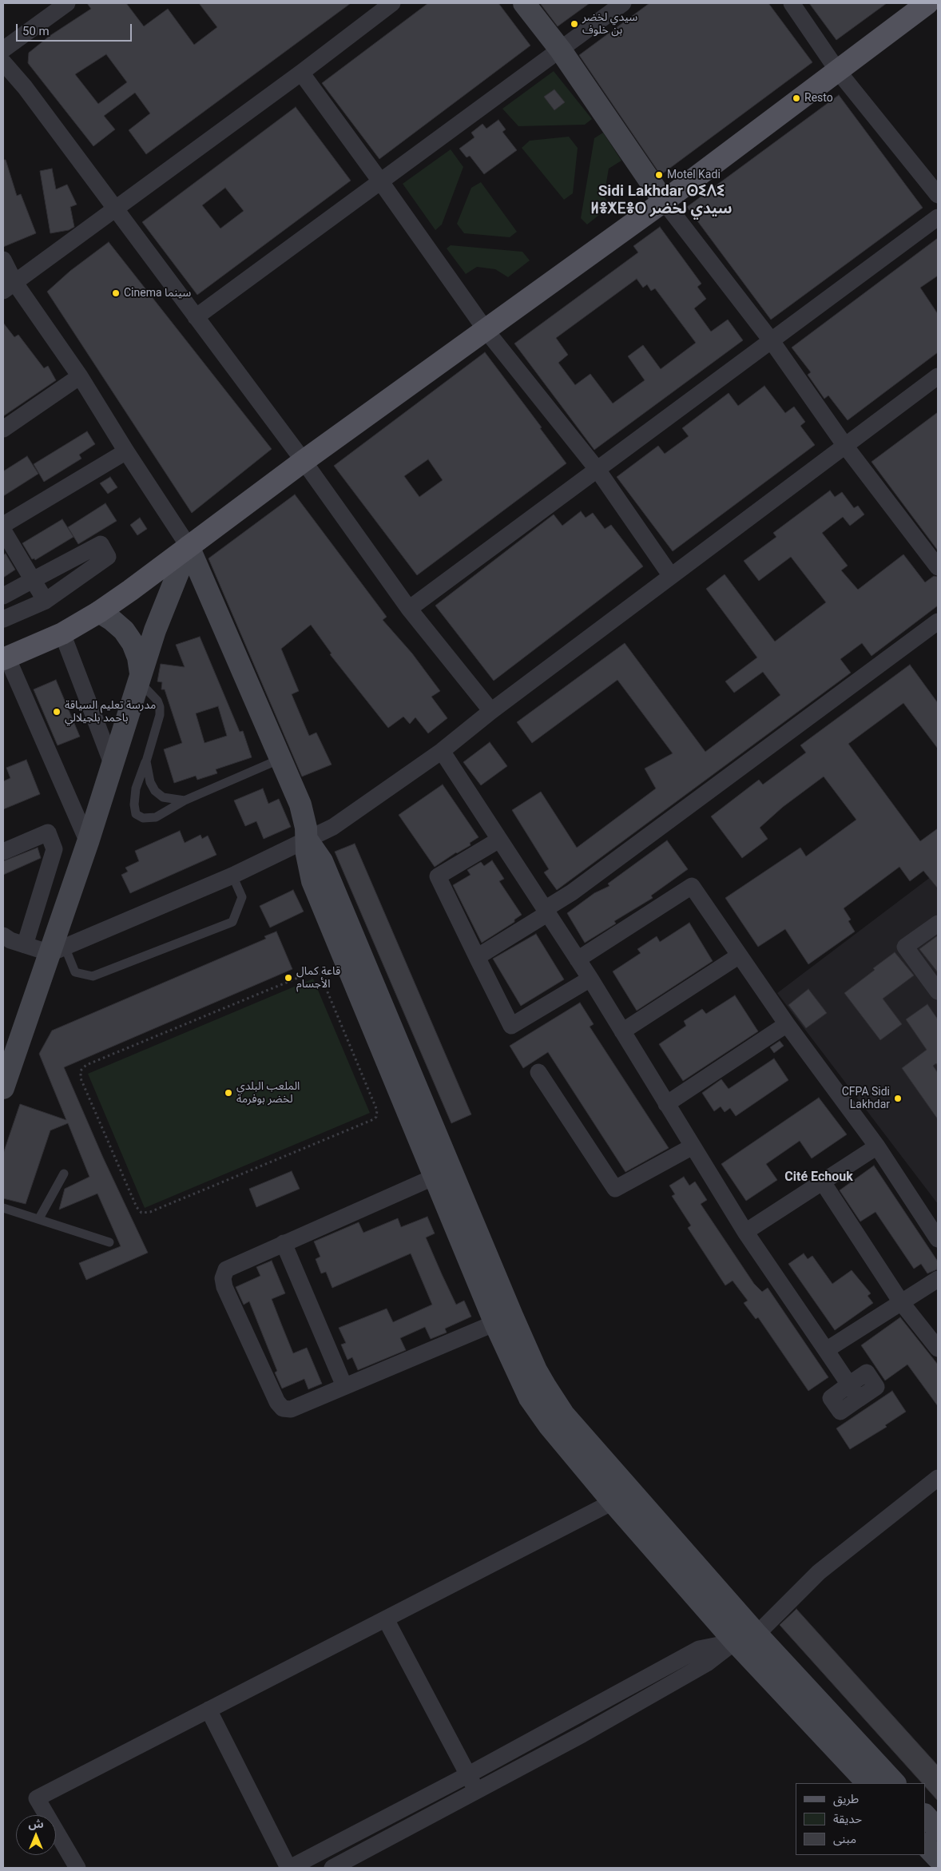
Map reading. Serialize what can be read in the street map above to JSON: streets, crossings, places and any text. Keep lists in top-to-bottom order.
{
  "districts": ["Sidi Lakhdar ⵙⵉⴷⵉ ⵍⴻⵅⴹⴻⵔ سيدي لخضر", "Cité Echouk"],
  "places": [
    "سيدي لخضر بن خلوف",
    "Resto",
    "Motel Kadi",
    "Cinema سينما",
    "مدرسة تعليم السياقة باحمد بلجيلالي",
    "قاعة كمال الأجسام",
    "الملعب البلدي لخضر بوفرمة",
    "CFPA Sidi Lakhdar"
  ],
  "legend": ["طريق", "حديقة", "مبنى"],
  "scale_bar": "50 m",
  "north": "top"
}
